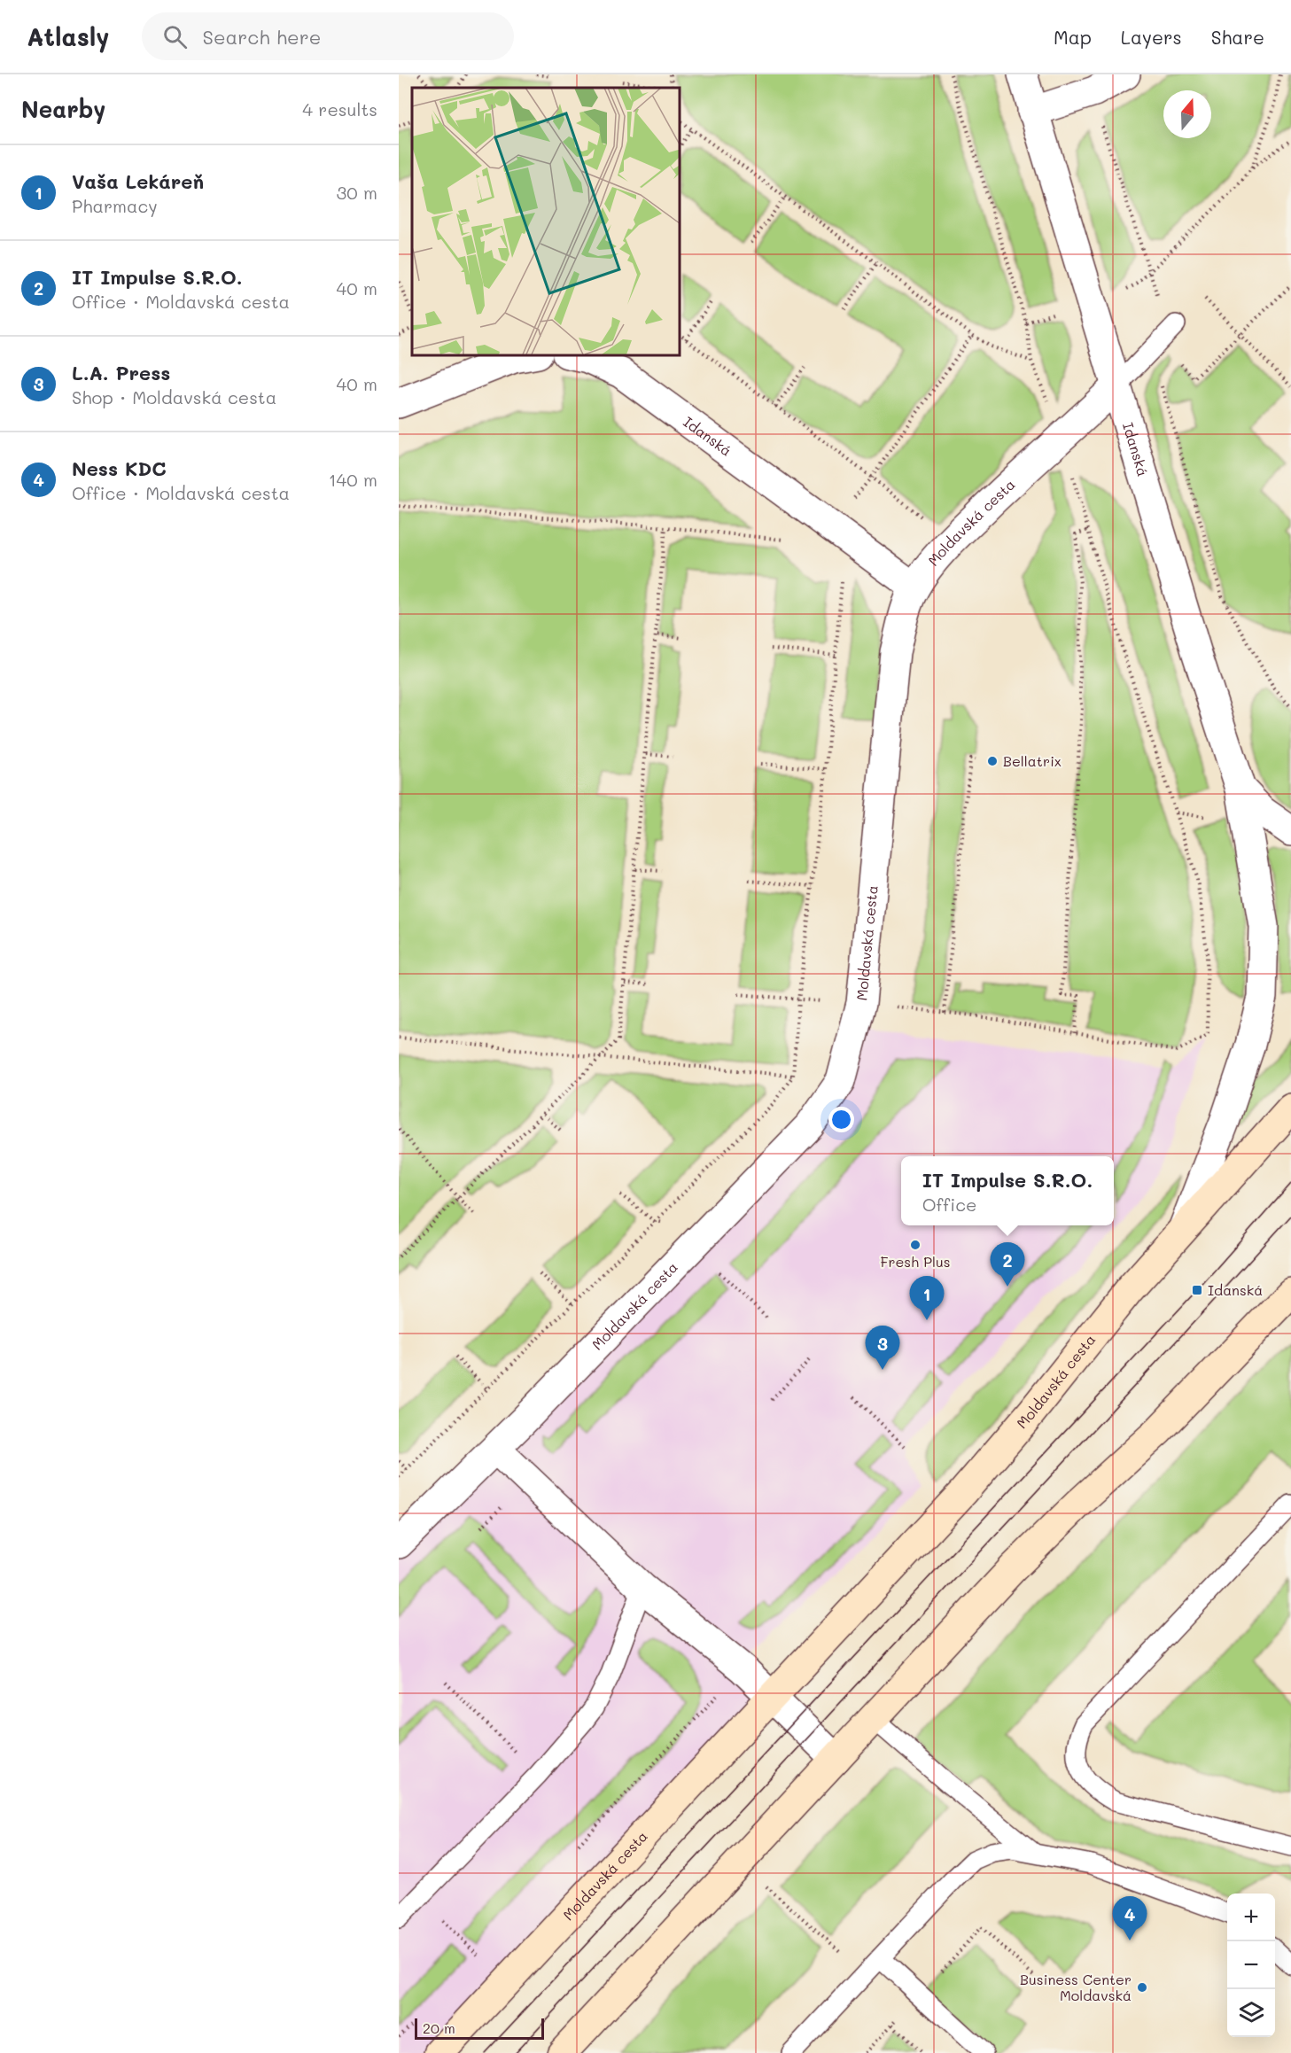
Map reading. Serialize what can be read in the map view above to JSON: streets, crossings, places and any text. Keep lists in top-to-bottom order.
{
  "streets": {
    "street": ["Idanská", "Moldavská cesta"]
  },
  "crossings": [
    ["Idanská", "Moldavská cesta"]
  ],
  "places": {
    "other": ["Bellatrix", "Fresh Plus", "Business Center Moldavská"],
    "transit": ["Idanská"]
  },
  "scale_bar": "20 m",
  "north": "top",
  "page": {
    "header": "Atlasly",
    "search": "Search here",
    "nav": ["Map", "Layers", "Share"],
    "heading": ["Nearby", "4 results"],
    "list": [
      {
        "mark": "1",
        "name": "Vaša Lekáreň",
        "note": "Pharmacy",
        "value": "30 m"
      },
      {
        "mark": "2",
        "name": "IT Impulse S.R.O.",
        "note": "Office · Moldavská cesta",
        "value": "40 m"
      },
      {
        "mark": "3",
        "name": "L.A. Press",
        "note": "Shop · Moldavská cesta",
        "value": "40 m"
      },
      {
        "mark": "4",
        "name": "Ness KDC",
        "note": "Office · Moldavská cesta",
        "value": "140 m"
      }
    ],
    "popup": ["IT Impulse S.R.O.", "Office"],
    "pins": [
      "2",
      "1",
      "3",
      "4"
    ],
    "map_buttons": ["+", "−"],
    "scale": "20 m"
  }
}
